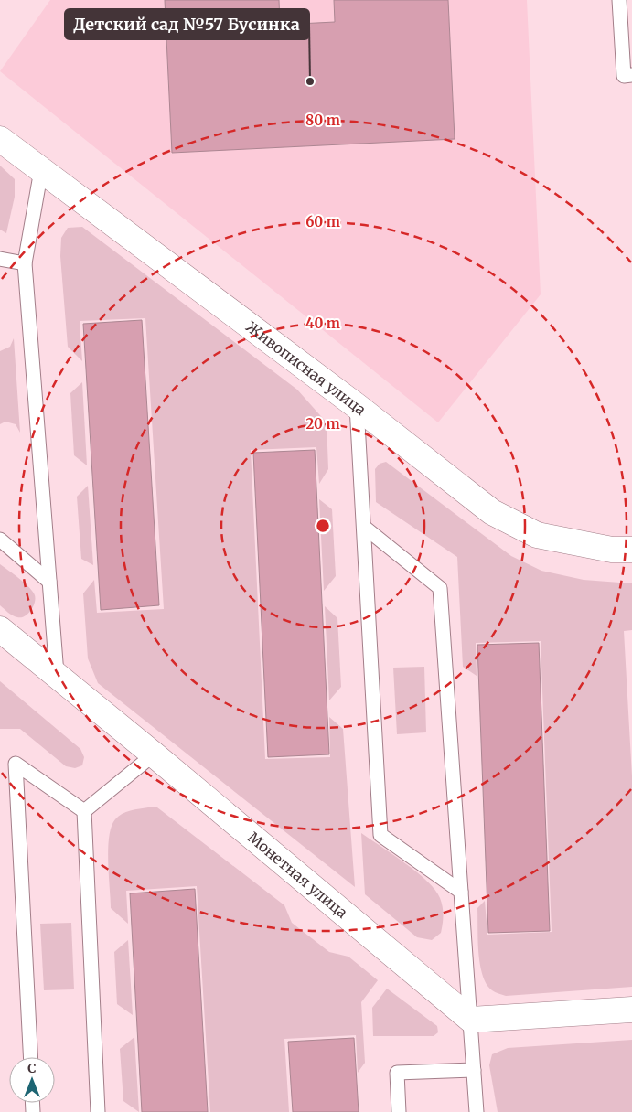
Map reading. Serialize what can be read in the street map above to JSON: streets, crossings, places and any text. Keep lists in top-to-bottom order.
{
  "streets": {
    "street": ["Живописная улица", "Монетная улица"]
  },
  "places": ["Детский сад №57 Бусинка"],
  "north": "top",
  "rings": [
    "80 m",
    "60 m",
    "40 m",
    "20 m"
  ]
}
